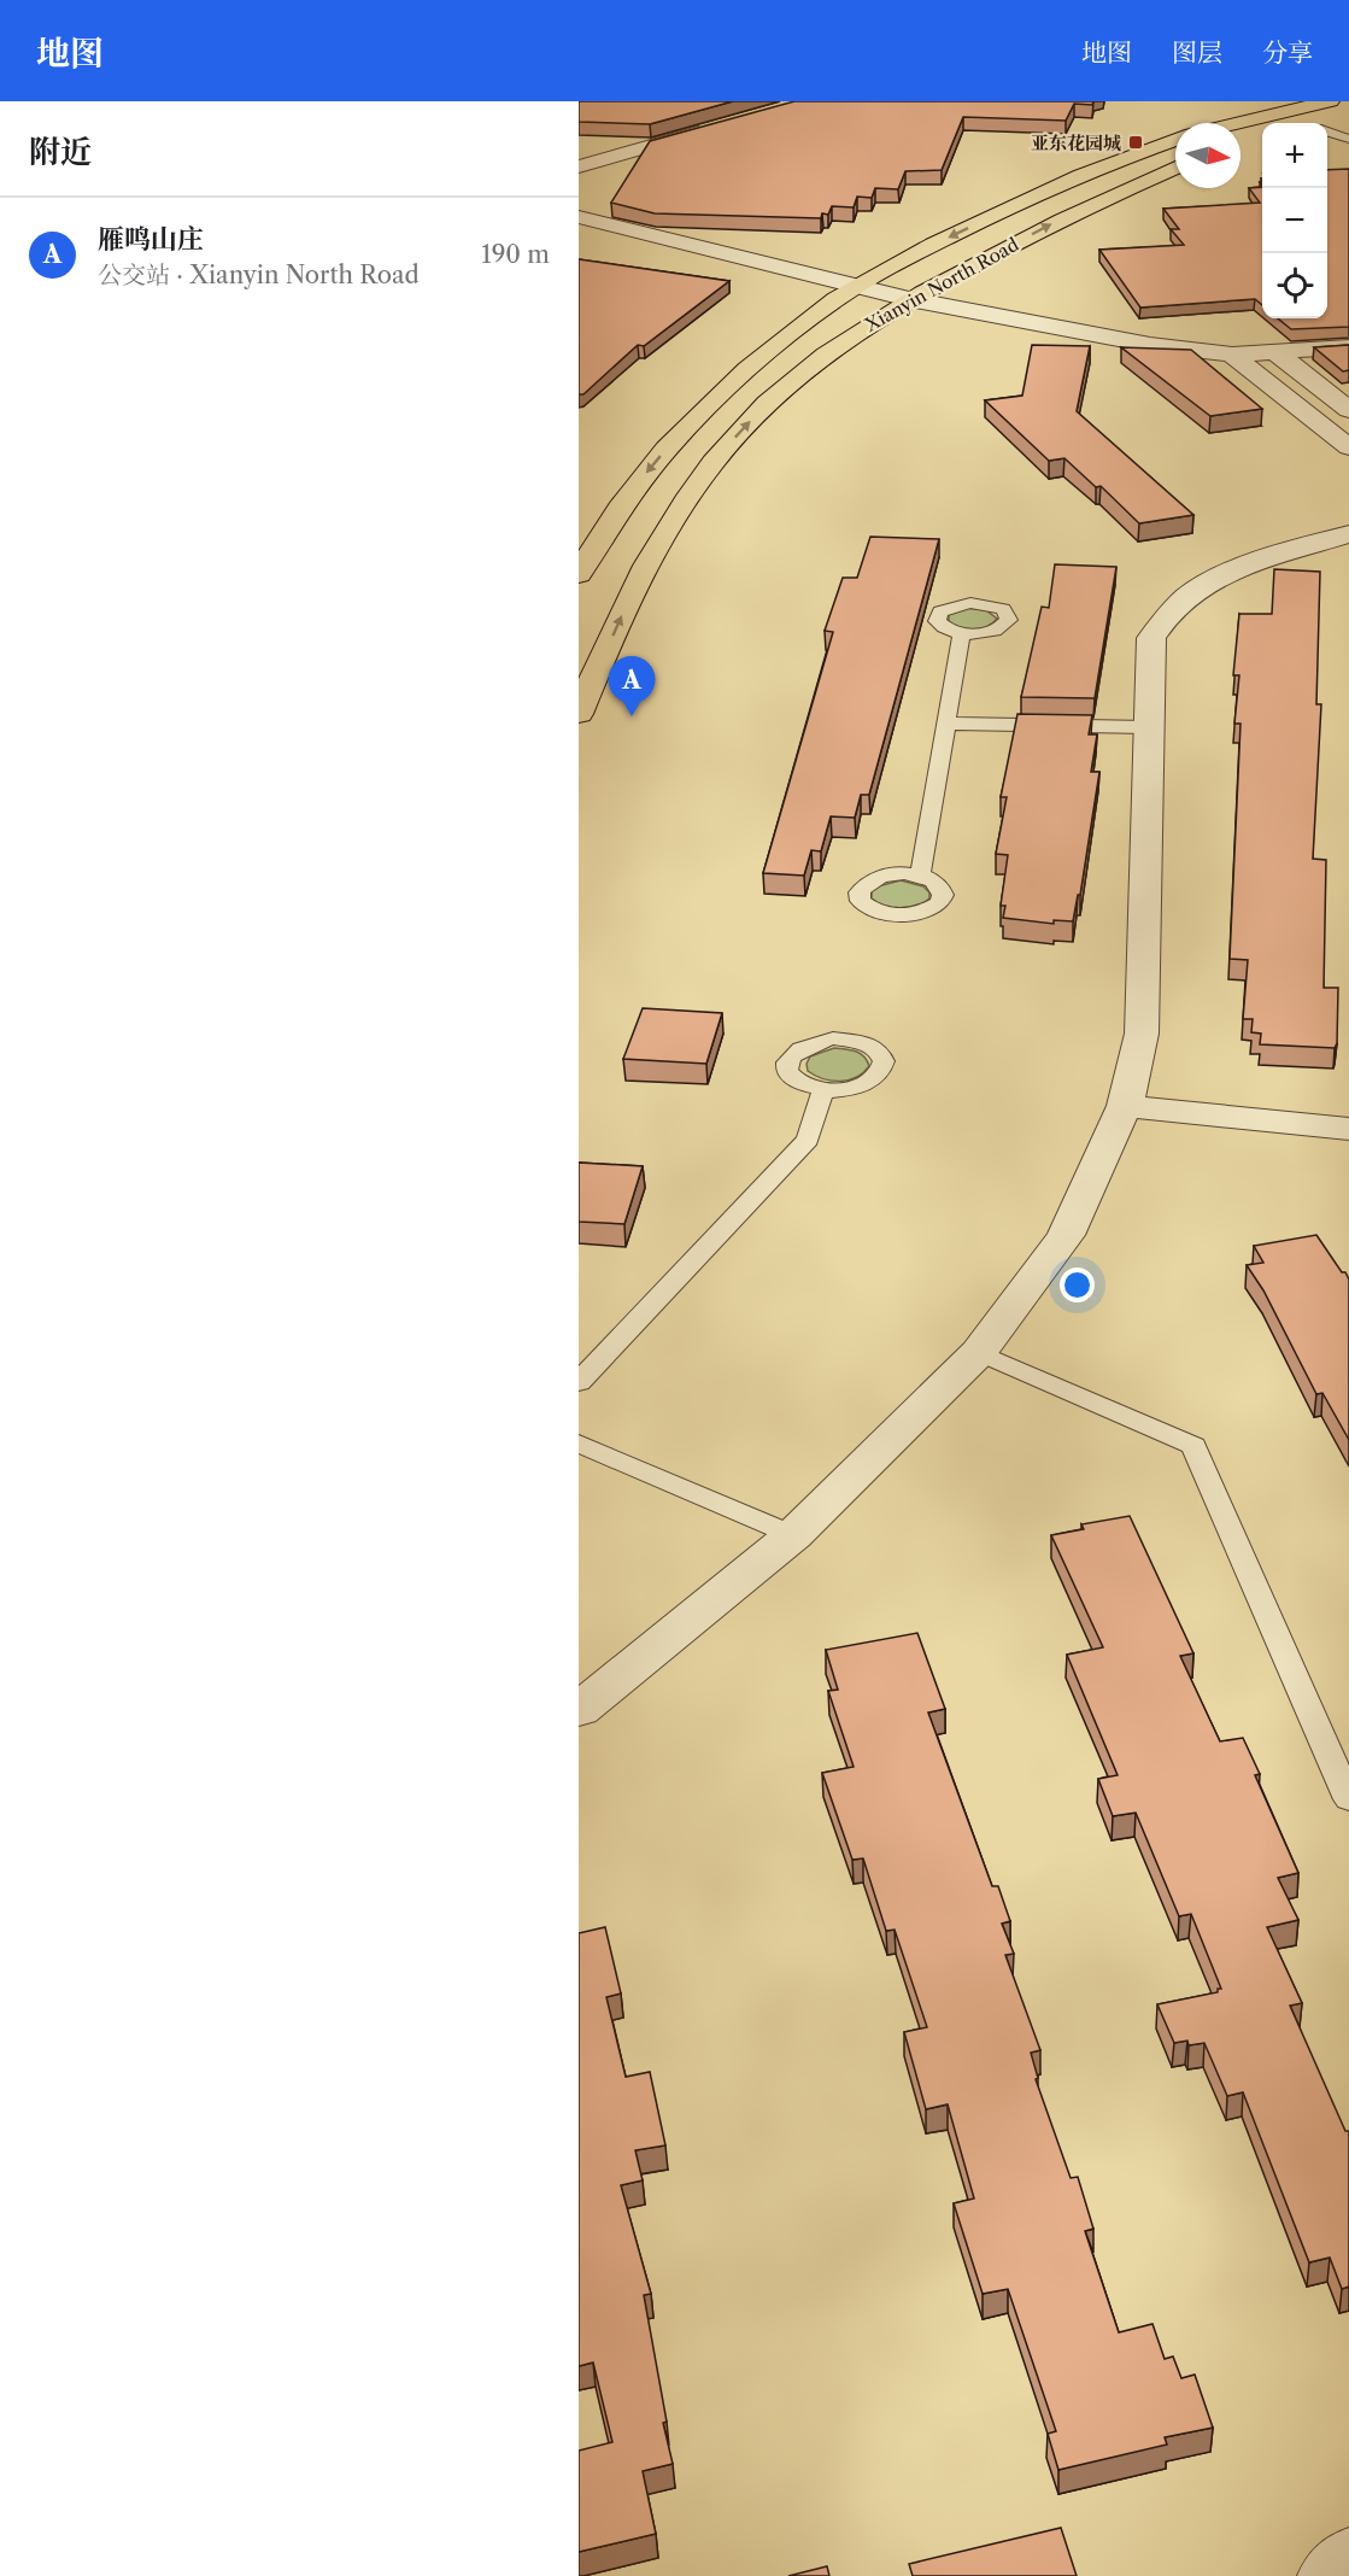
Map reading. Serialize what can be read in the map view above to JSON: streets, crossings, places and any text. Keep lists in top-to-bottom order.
{
  "streets": {
    "main road": ["Xianyin North Road"]
  },
  "places": {
    "transit": ["亚东花园城"]
  },
  "north": "right",
  "page": {
    "header": "地图",
    "nav": ["地图", "图层", "分享"],
    "heading": "附近",
    "map_buttons": ["+", "−"],
    "list": [
      {
        "mark": "A",
        "name": "雁鸣山庄",
        "note": "公交站 · Xianyin North Road",
        "value": "190 m"
      }
    ],
    "pins": "A"
  }
}
